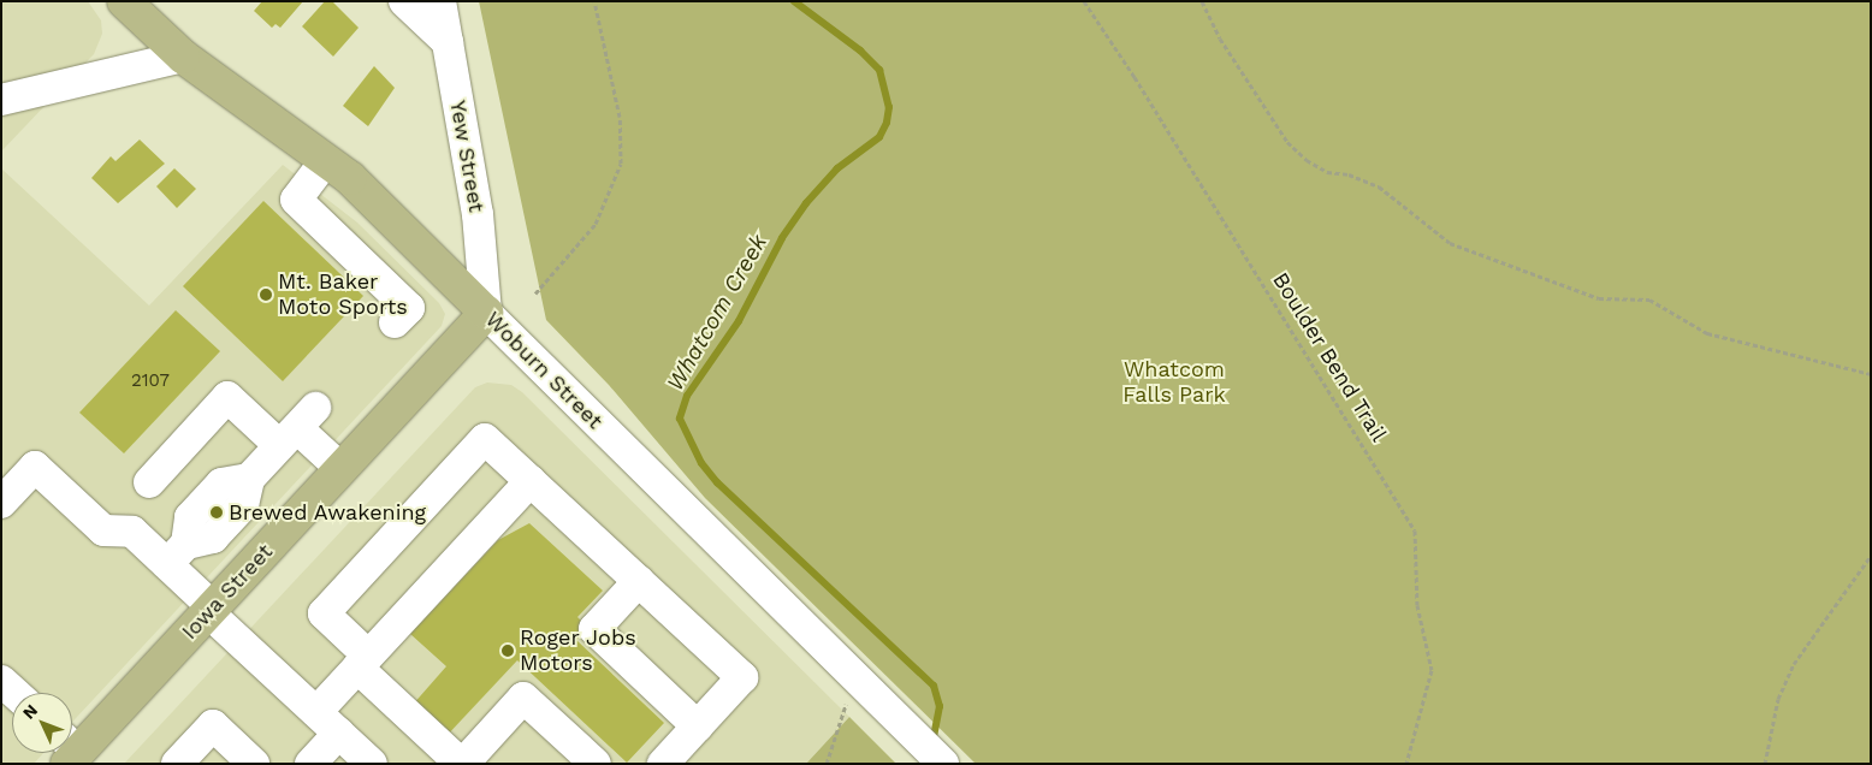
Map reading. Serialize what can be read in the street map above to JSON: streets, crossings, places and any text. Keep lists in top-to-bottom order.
{
  "streets": {
    "main road": ["Woburn Street", "Iowa Street"],
    "street": ["Yew Street"],
    "path": ["Boulder Bend Trail"]
  },
  "crossings": [
    ["Yew Street", "Woburn Street"],
    ["Yew Street", "Iowa Street"],
    ["Woburn Street", "Iowa Street"]
  ],
  "water": ["Whatcom Creek"],
  "parks": ["Whatcom Falls Park"],
  "places": ["Mt. Baker Moto Sports", "Brewed Awakening", "Roger Jobs Motors"],
  "house_numbers": ["2107"],
  "north": "top left"
}
